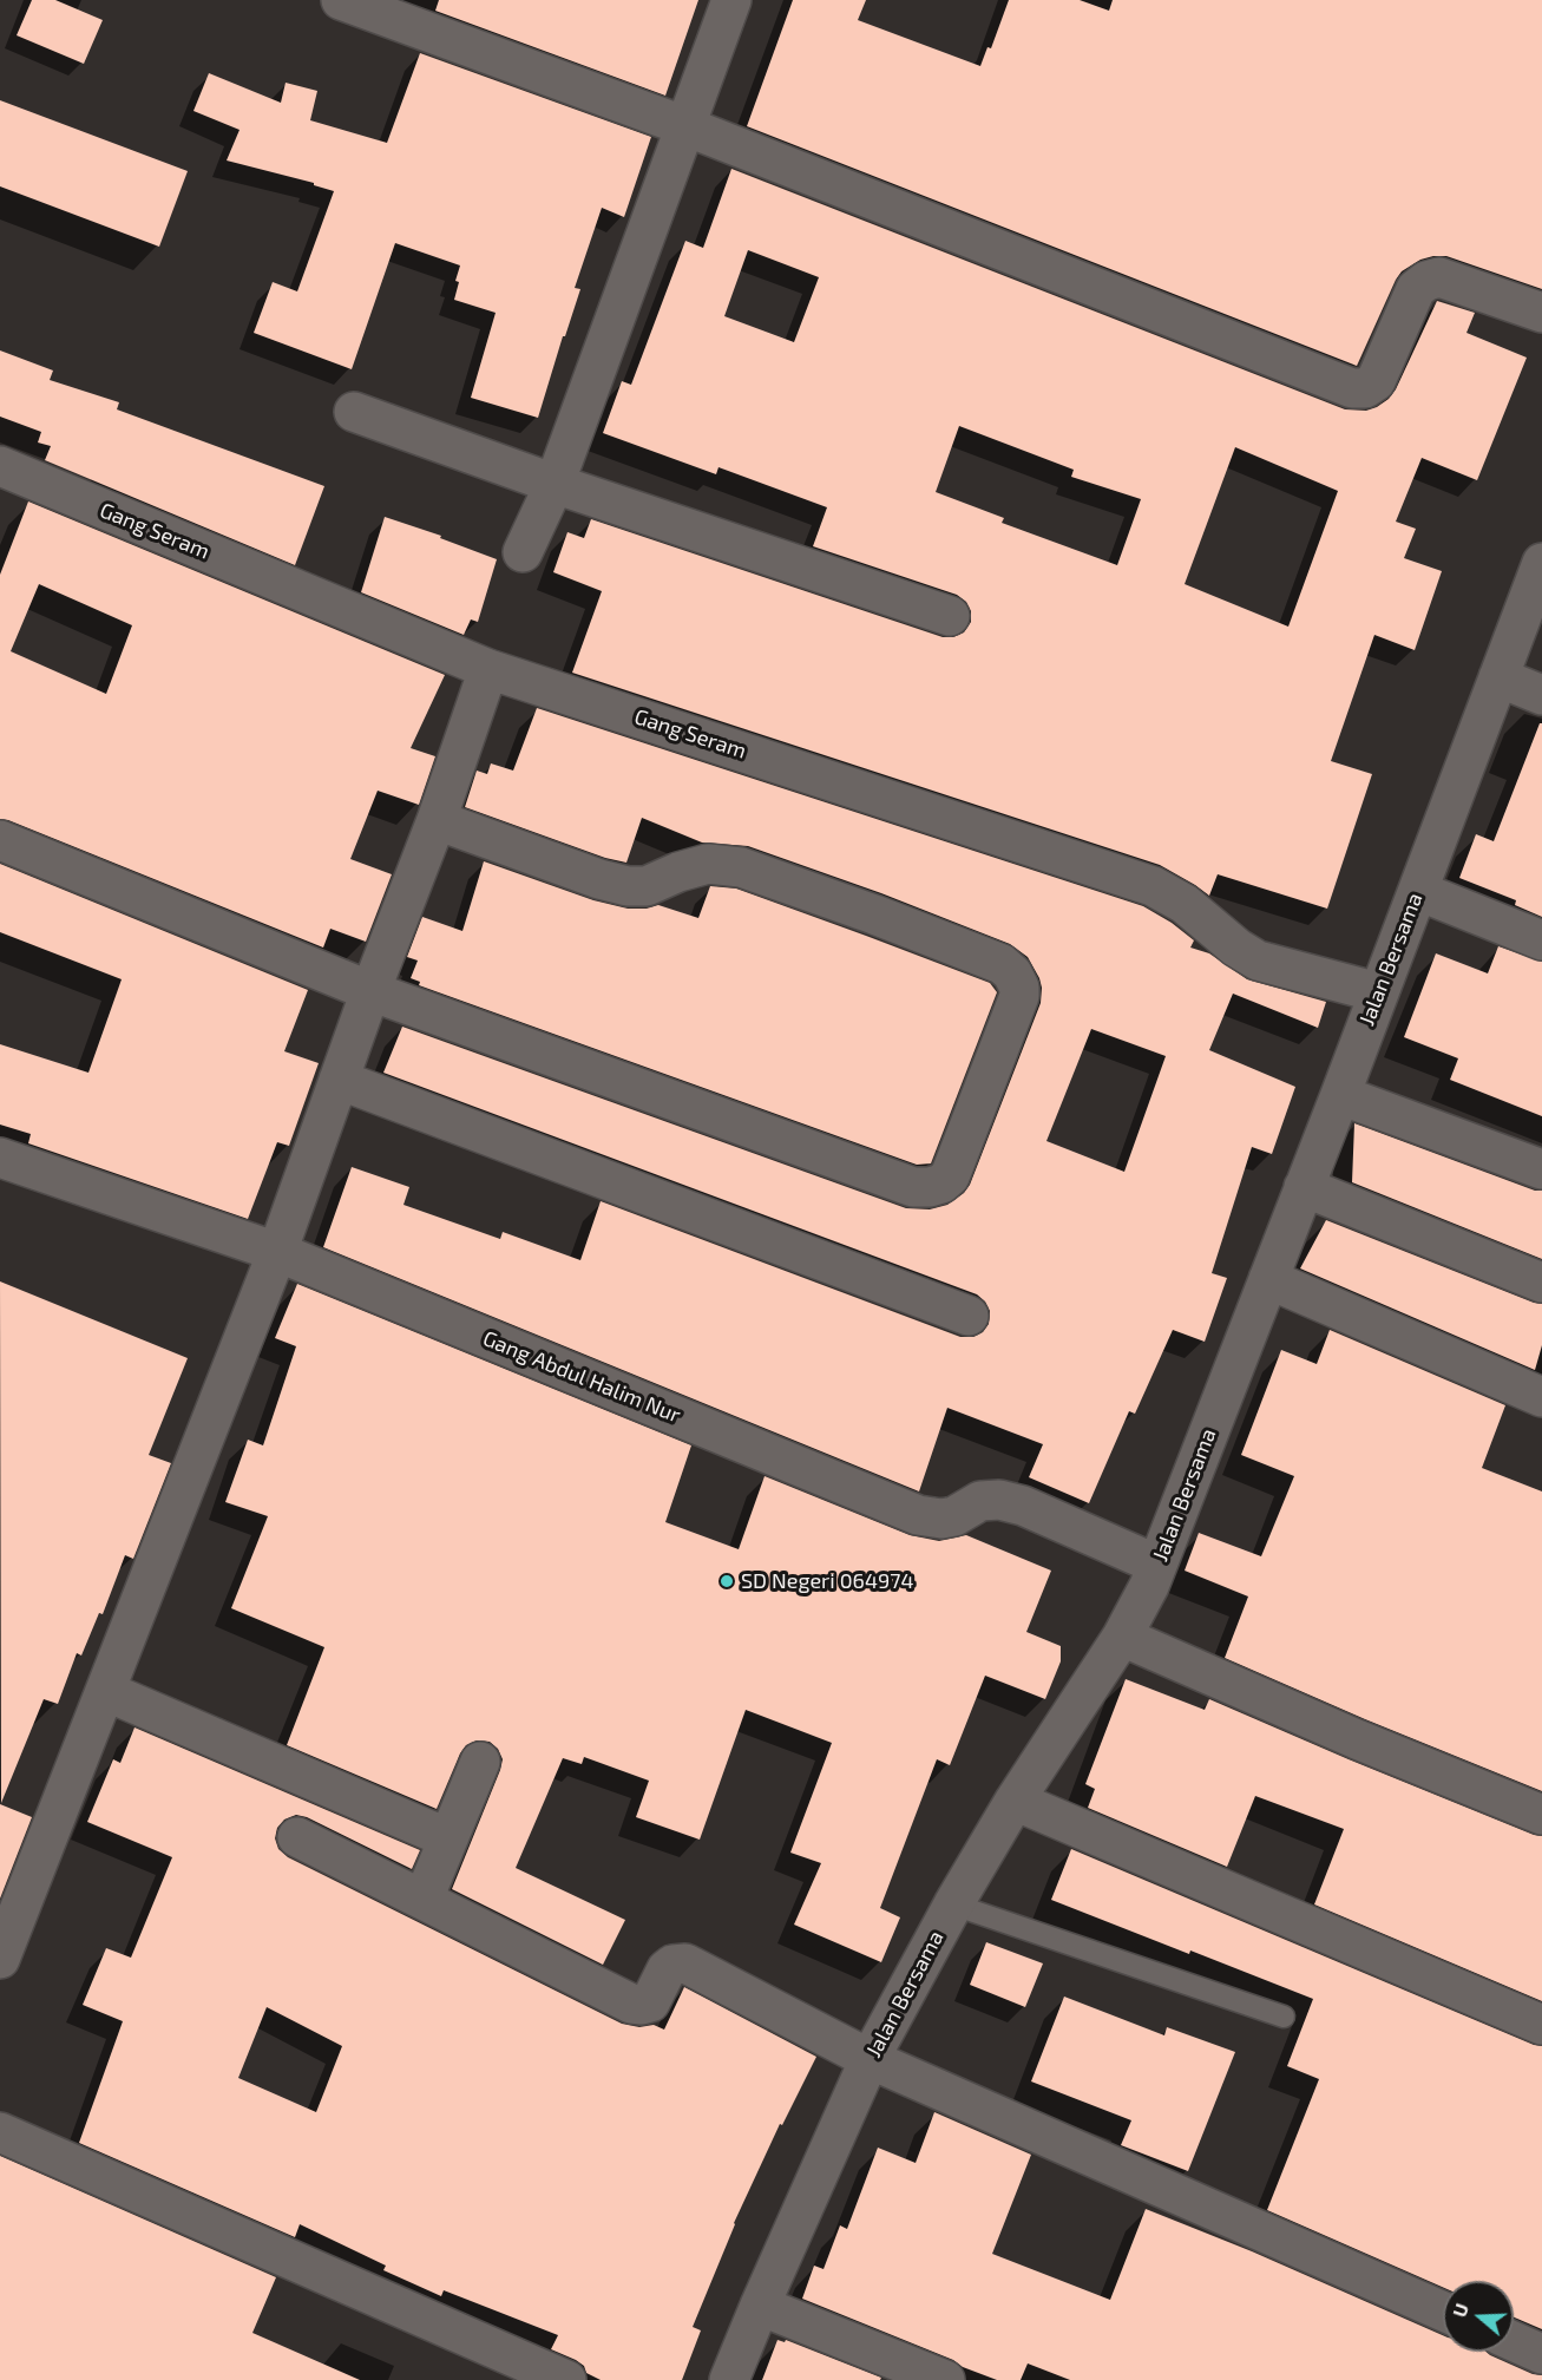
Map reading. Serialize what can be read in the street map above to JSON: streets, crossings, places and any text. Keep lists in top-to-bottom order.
{
  "streets": {
    "street": ["Gang Seram", "Jalan Bersama", "Gang Abdul Halim Nur"]
  },
  "crossings": [
    ["Gang Seram", "Jalan Bersama"],
    ["Jalan Bersama", "Gang Abdul Halim Nur"]
  ],
  "places": ["SD Negeri 064974"],
  "north": "left"
}
